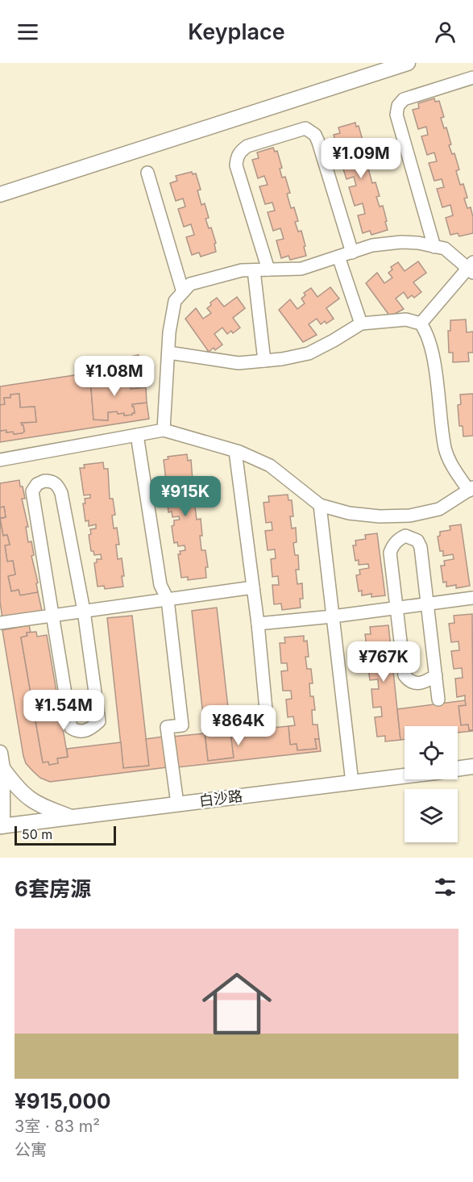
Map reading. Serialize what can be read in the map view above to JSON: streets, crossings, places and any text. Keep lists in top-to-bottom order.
{
  "streets": {
    "street": ["白沙路"]
  },
  "scale_bar": "50 m",
  "page": {
    "header": "Keyplace",
    "price": [
      "¥1.09M",
      "¥1.08M",
      "¥915K",
      "¥767K",
      "¥1.54M",
      "¥864K"
    ],
    "scale": "50 m",
    "heading": "6套房源",
    "list": [
      {
        "name": "¥915,000",
        "note": "3室 · 83 m² · 公寓"
      }
    ]
  }
}
